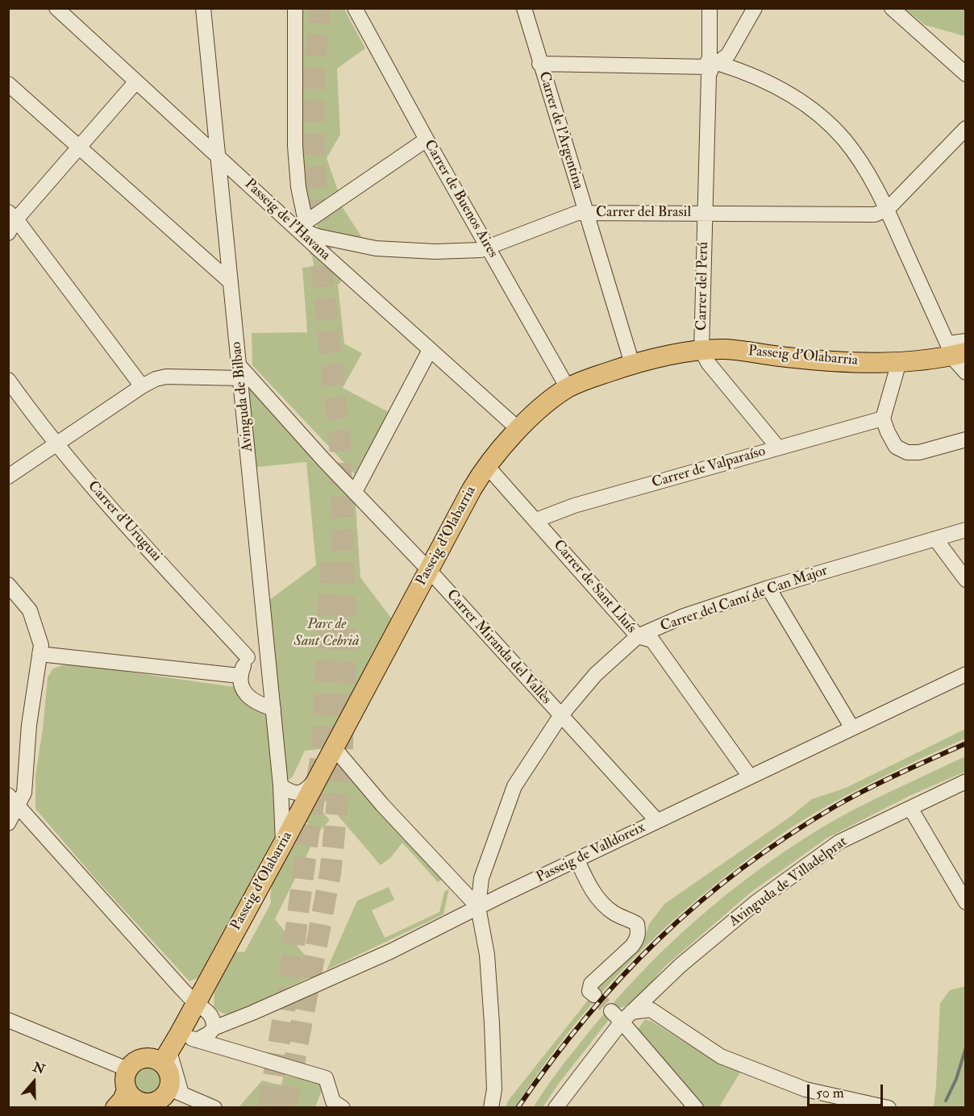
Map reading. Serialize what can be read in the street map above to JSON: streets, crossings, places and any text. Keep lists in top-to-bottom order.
{
  "streets": {
    "main road": ["Passeig d'Olabarria"],
    "street": [
      "Carrer de l'Argentina",
      "Carrer de Buenos Aires",
      "Carrer del Brasil",
      "Passeig de l'Havana",
      "Carrer del Perú",
      "Avinguda de Bilbao",
      "Carrer de Valparaíso",
      "Carrer d'Uruguai",
      "Carrer de Sant Lluís",
      "Carrer del Camí de Can Major",
      "Carrer Miranda del Vallès",
      "Passeig de Valldoreix",
      "Avinguda de Villadelprat"
    ]
  },
  "crossings": [
    ["Carrer de l'Argentina", "Carrer del Brasil"],
    ["Carrer de l'Argentina", "Passeig d'Olabarria"],
    ["Carrer de Buenos Aires", "Carrer del Brasil"],
    ["Carrer de Buenos Aires", "Passeig d'Olabarria"],
    ["Carrer del Brasil", "Passeig de l'Havana"],
    ["Carrer del Brasil", "Carrer del Perú"],
    ["Passeig de l'Havana", "Passeig d'Olabarria"],
    ["Passeig de l'Havana", "Avinguda de Bilbao"],
    ["Carrer del Perú", "Passeig d'Olabarria"],
    ["Carrer del Perú", "Carrer de Valparaíso"],
    ["Passeig d'Olabarria", "Avinguda de Bilbao"],
    ["Passeig d'Olabarria", "Carrer de Sant Lluís"],
    ["Passeig d'Olabarria", "Carrer Miranda del Vallès"],
    ["Passeig d'Olabarria", "Passeig de Valldoreix"],
    ["Avinguda de Bilbao", "Carrer Miranda del Vallès"],
    ["Carrer de Valparaíso", "Carrer de Sant Lluís"],
    ["Carrer de Sant Lluís", "Carrer del Camí de Can Major"],
    ["Carrer de Sant Lluís", "Passeig de Valldoreix"],
    ["Carrer del Camí de Can Major", "Carrer Miranda del Vallès"],
    ["Carrer del Camí de Can Major", "Passeig de Valldoreix"],
    ["Carrer Miranda del Vallès", "Passeig de Valldoreix"]
  ],
  "parks": ["Parc de Sant Cebrià"],
  "scale_bar": "50 m",
  "north": "top"
}
